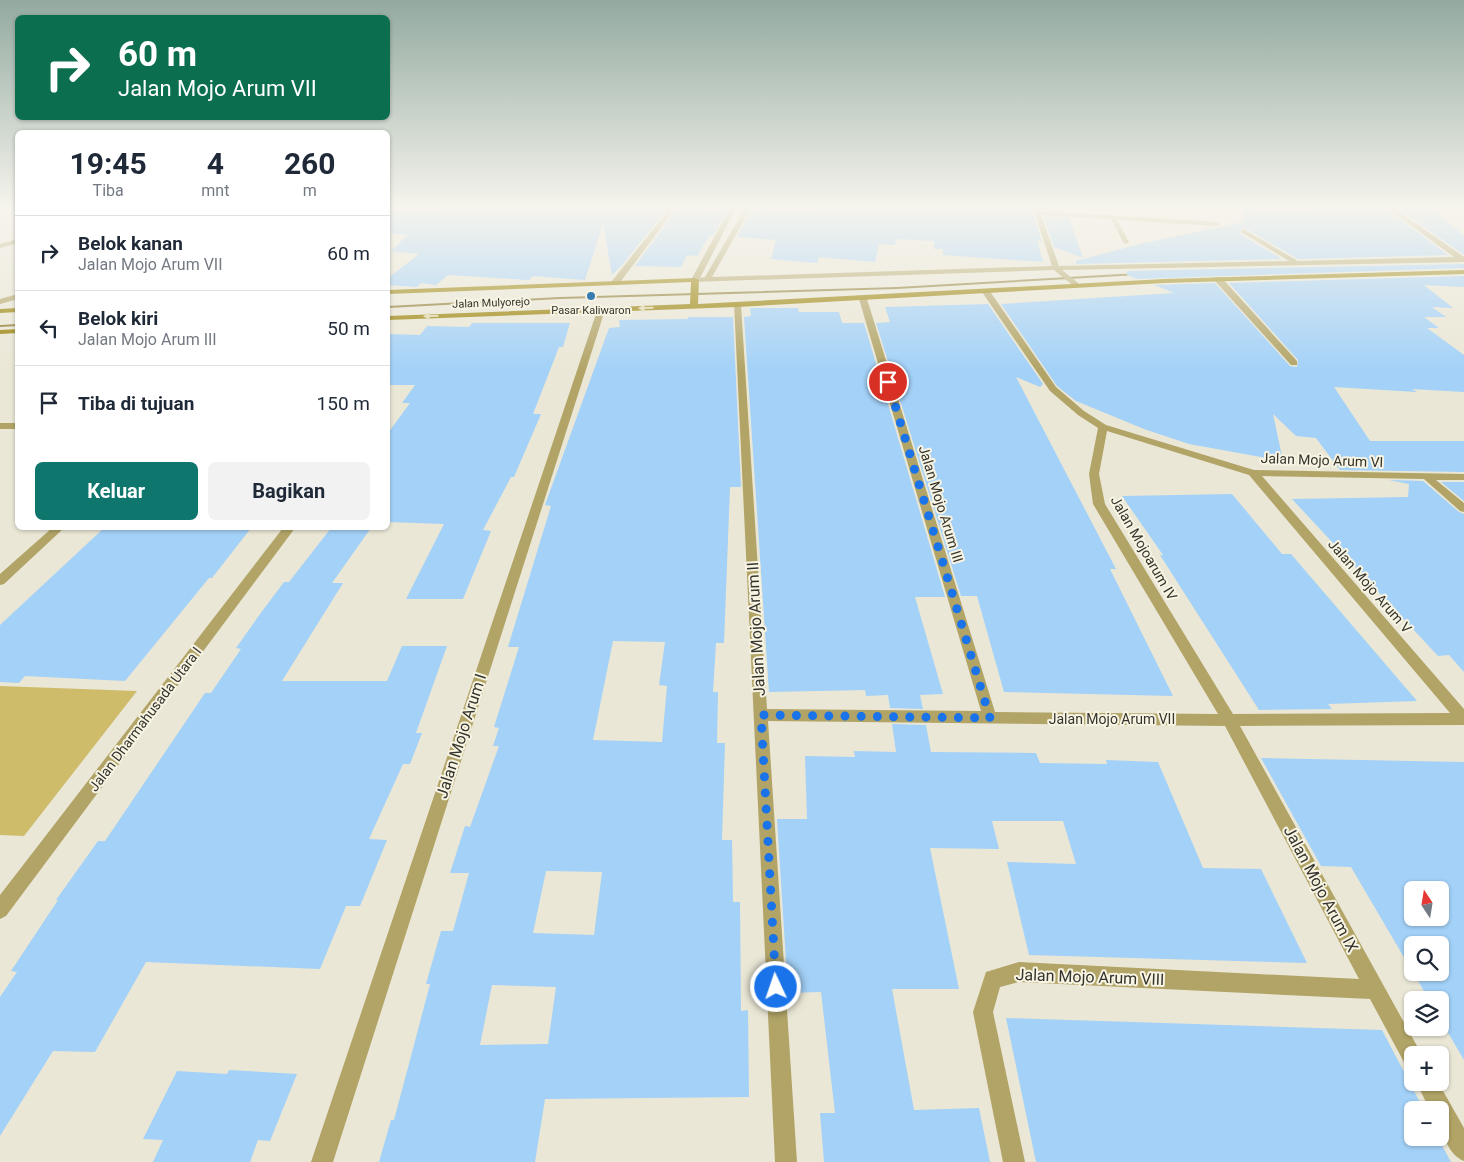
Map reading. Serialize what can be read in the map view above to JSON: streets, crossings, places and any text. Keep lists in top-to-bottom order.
{
  "streets": {
    "main road": ["Jalan Mulyorejo"],
    "street": [
      "Jalan Mojo Arum VI",
      "Jalan Mojo Arum III",
      "Jalan Mojoarum IV",
      "Jalan Mojo Arum V",
      "Jalan Mojo Arum II",
      "Jalan Dharmahusada Utara I",
      "Jalan Mojo Arum VII",
      "Jalan Mojo Arum I",
      "Jalan Mojo Arum IX",
      "Jalan Mojo Arum VIII"
    ]
  },
  "crossings": [
    ["Jalan Mulyorejo", "Jalan Mojo Arum III"],
    ["Jalan Mulyorejo", "Jalan Mojo Arum II"],
    ["Jalan Mulyorejo", "Jalan Mojo Arum I"],
    ["Jalan Mojo Arum VI", "Jalan Mojoarum IV"],
    ["Jalan Mojo Arum VI", "Jalan Mojo Arum V"],
    ["Jalan Mojo Arum III", "Jalan Mojo Arum VII"],
    ["Jalan Mojoarum IV", "Jalan Mojo Arum VII"],
    ["Jalan Mojoarum IV", "Jalan Mojo Arum IX"],
    ["Jalan Mojo Arum V", "Jalan Mojo Arum VII"],
    ["Jalan Mojo Arum II", "Jalan Mojo Arum VII"],
    ["Jalan Mojo Arum VII", "Jalan Mojo Arum IX"],
    ["Jalan Mojo Arum IX", "Jalan Mojo Arum VIII"]
  ],
  "places": ["Pasar Kaliwaron"],
  "north": "top",
  "page": {
    "turn": ["60 m", "Jalan Mojo Arum VII"],
    "eta": [
      "19:45",
      "Tiba",
      "4",
      "mnt",
      "260",
      "m"
    ],
    "list": [
      {
        "name": "Belok kanan",
        "note": "Jalan Mojo Arum VII",
        "value": "60 m"
      },
      {
        "name": "Belok kiri",
        "note": "Jalan Mojo Arum III",
        "value": "50 m"
      },
      {
        "name": "Tiba di tujuan",
        "value": "150 m"
      }
    ],
    "buttons": ["Keluar", "Bagikan"],
    "map_buttons": ["+", "−"]
  }
}
